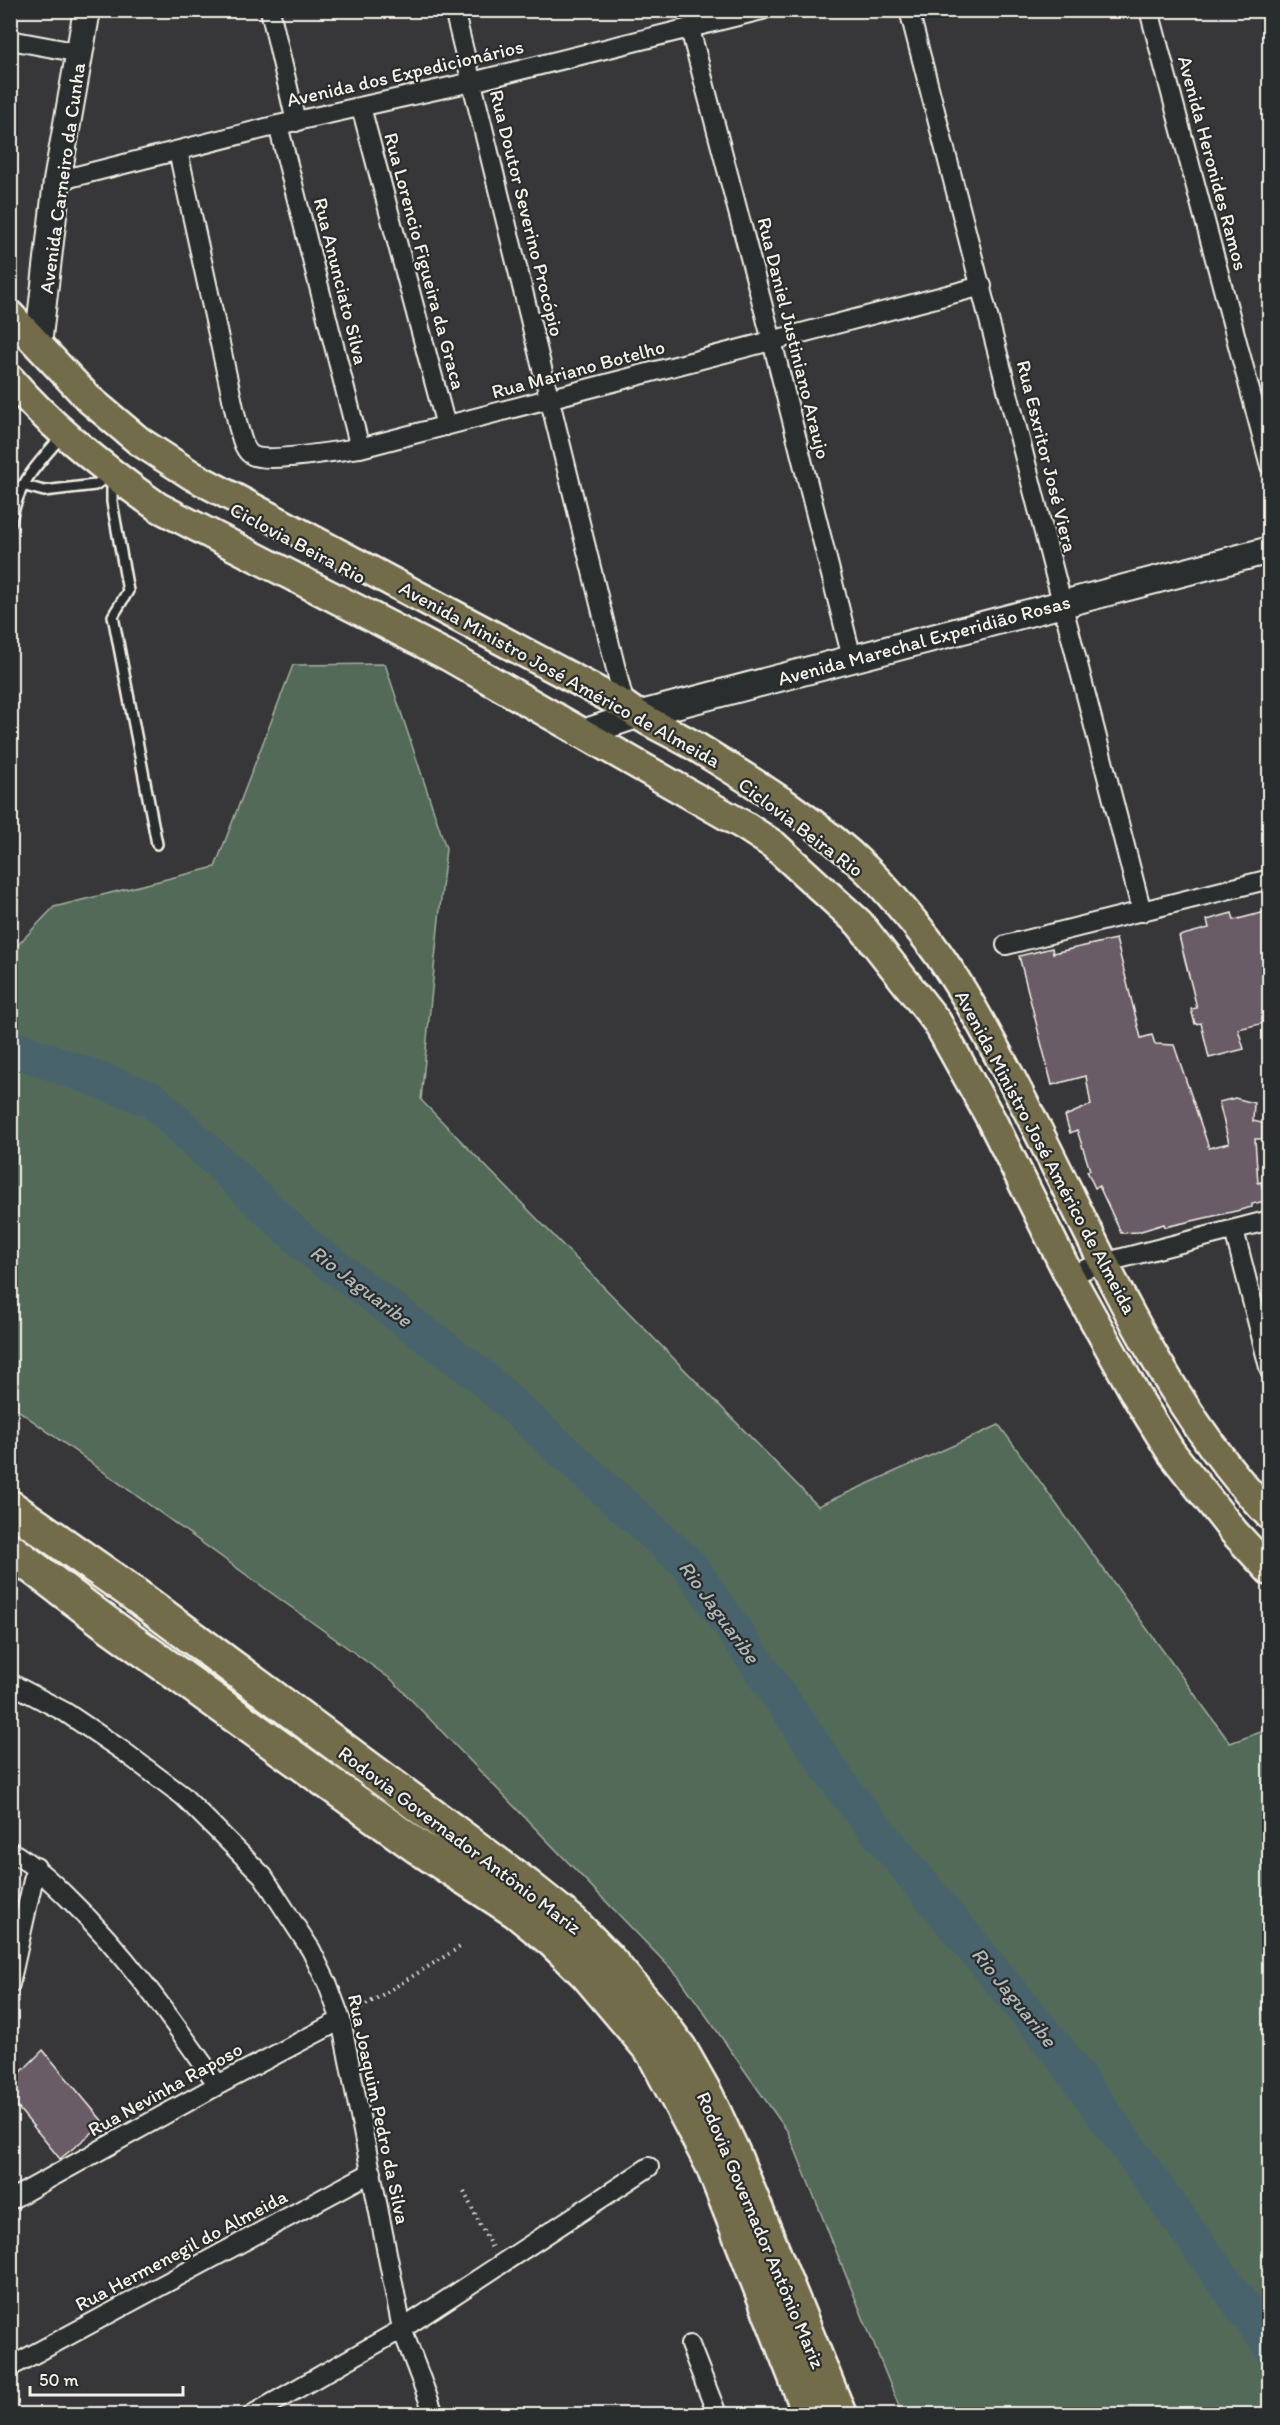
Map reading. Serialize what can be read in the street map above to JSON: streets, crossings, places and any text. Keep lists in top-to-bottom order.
{
  "streets": {
    "highway": ["Rodovia Governador Antônio Mariz"],
    "main road": ["Avenida Carneiro da Cunha", "Avenida Marechal Experidião Rosas", "Avenida Ministro José Américo de Almeida"],
    "street": [
      "Avenida dos Expedicionários",
      "Avenida Heronides Ramos",
      "Rua Doutor Severino Procópio",
      "Rua Lorencio Figueira da Graca",
      "Rua Anunciato Silva",
      "Rua Daniel Justiniano Araujo",
      "Rua Mariano Botelho",
      "Rua Esxritor José Viera",
      "Rua Nevinha Raposo",
      "Rua Joaquim Pedro da Silva",
      "Rua Hermenegil do Almeida"
    ]
  },
  "crossings": [
    ["Avenida dos Expedicionários", "Avenida Carneiro da Cunha"],
    ["Avenida dos Expedicionários", "Rua Doutor Severino Procópio"],
    ["Avenida dos Expedicionários", "Rua Lorencio Figueira da Graca"],
    ["Avenida dos Expedicionários", "Rua Anunciato Silva"],
    ["Avenida dos Expedicionários", "Rua Daniel Justiniano Araujo"],
    ["Avenida dos Expedicionários", "Rua Mariano Botelho"],
    ["Avenida Carneiro da Cunha", "Avenida Ministro José Américo de Almeida"],
    ["Rua Doutor Severino Procópio", "Rua Mariano Botelho"],
    ["Rua Doutor Severino Procópio", "Avenida Marechal Experidião Rosas"],
    ["Rua Doutor Severino Procópio", "Avenida Ministro José Américo de Almeida"],
    ["Rua Lorencio Figueira da Graca", "Rua Mariano Botelho"],
    ["Rua Anunciato Silva", "Rua Mariano Botelho"],
    ["Rua Daniel Justiniano Araujo", "Rua Mariano Botelho"],
    ["Rua Daniel Justiniano Araujo", "Avenida Marechal Experidião Rosas"],
    ["Rua Mariano Botelho", "Rua Esxritor José Viera"],
    ["Rua Esxritor José Viera", "Avenida Marechal Experidião Rosas"],
    ["Avenida Marechal Experidião Rosas", "Avenida Ministro José Américo de Almeida"],
    ["Rua Nevinha Raposo", "Rua Joaquim Pedro da Silva"],
    ["Rua Joaquim Pedro da Silva", "Rua Hermenegil do Almeida"]
  ],
  "water": ["Rio Jaguaribe"],
  "scale_bar": "50 m"
}
